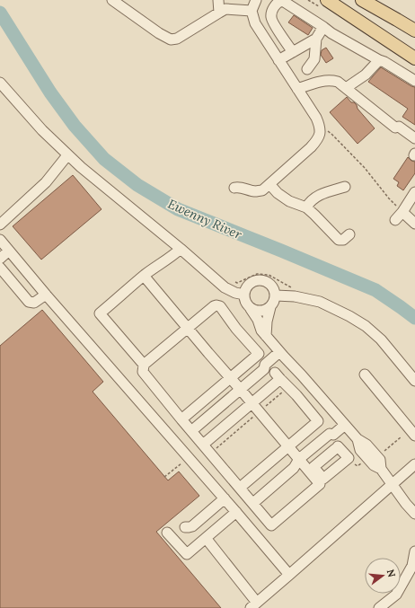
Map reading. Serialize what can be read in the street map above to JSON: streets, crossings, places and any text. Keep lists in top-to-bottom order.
{
  "water": ["Ewenny River"],
  "north": "right"
}
